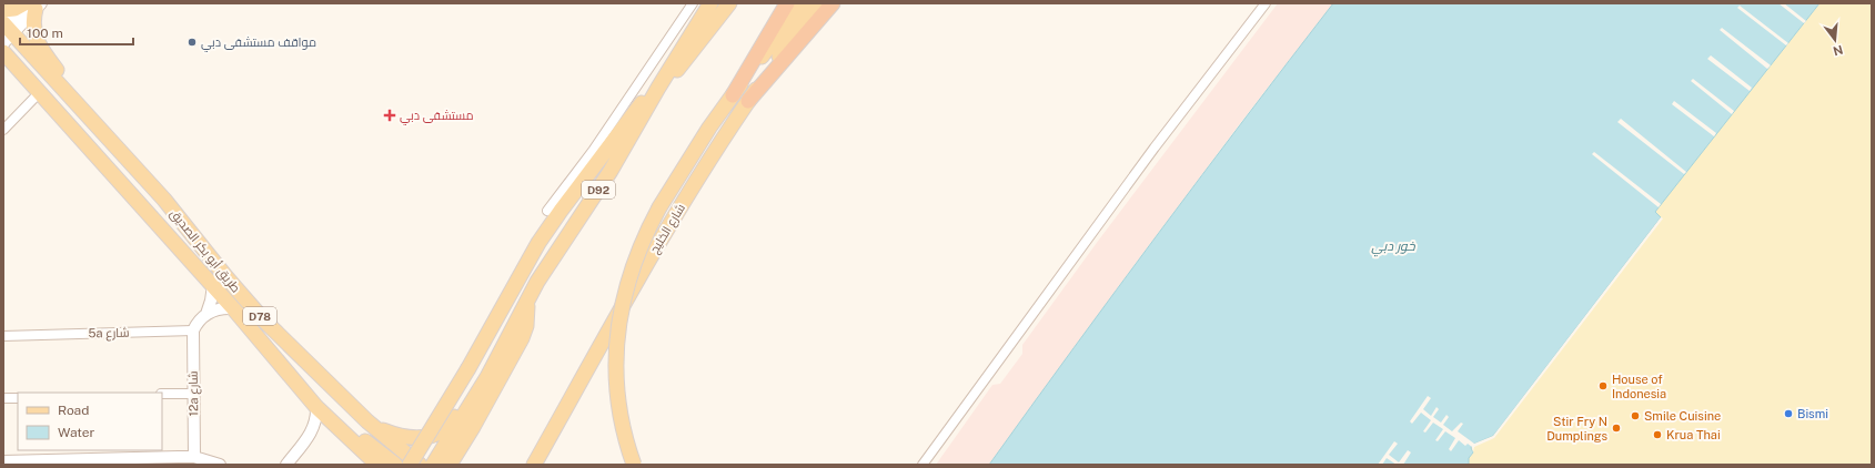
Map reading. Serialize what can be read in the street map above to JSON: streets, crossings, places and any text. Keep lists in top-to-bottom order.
{
  "streets": {
    "main road": [
      "D92",
      "شارع الخليج",
      "طريق أبو بكر الصديق",
      "D78"
    ],
    "street": ["5a شارع", "12a شارع"]
  },
  "crossings": [
    ["5a شارع", "12a شارع"]
  ],
  "water": ["خور دبي"],
  "places": {
    "other": [
      "مواقف مستشفى دبي",
      "House of Indonesia",
      "Bismi",
      "Smile Cuisine",
      "Stir Fry N Dumplings",
      "Krua Thai"
    ],
    "health": ["مستشفى دبي"]
  },
  "legend": ["Road", "Water"],
  "scale_bar": "100 m",
  "north": "bottom"
}
